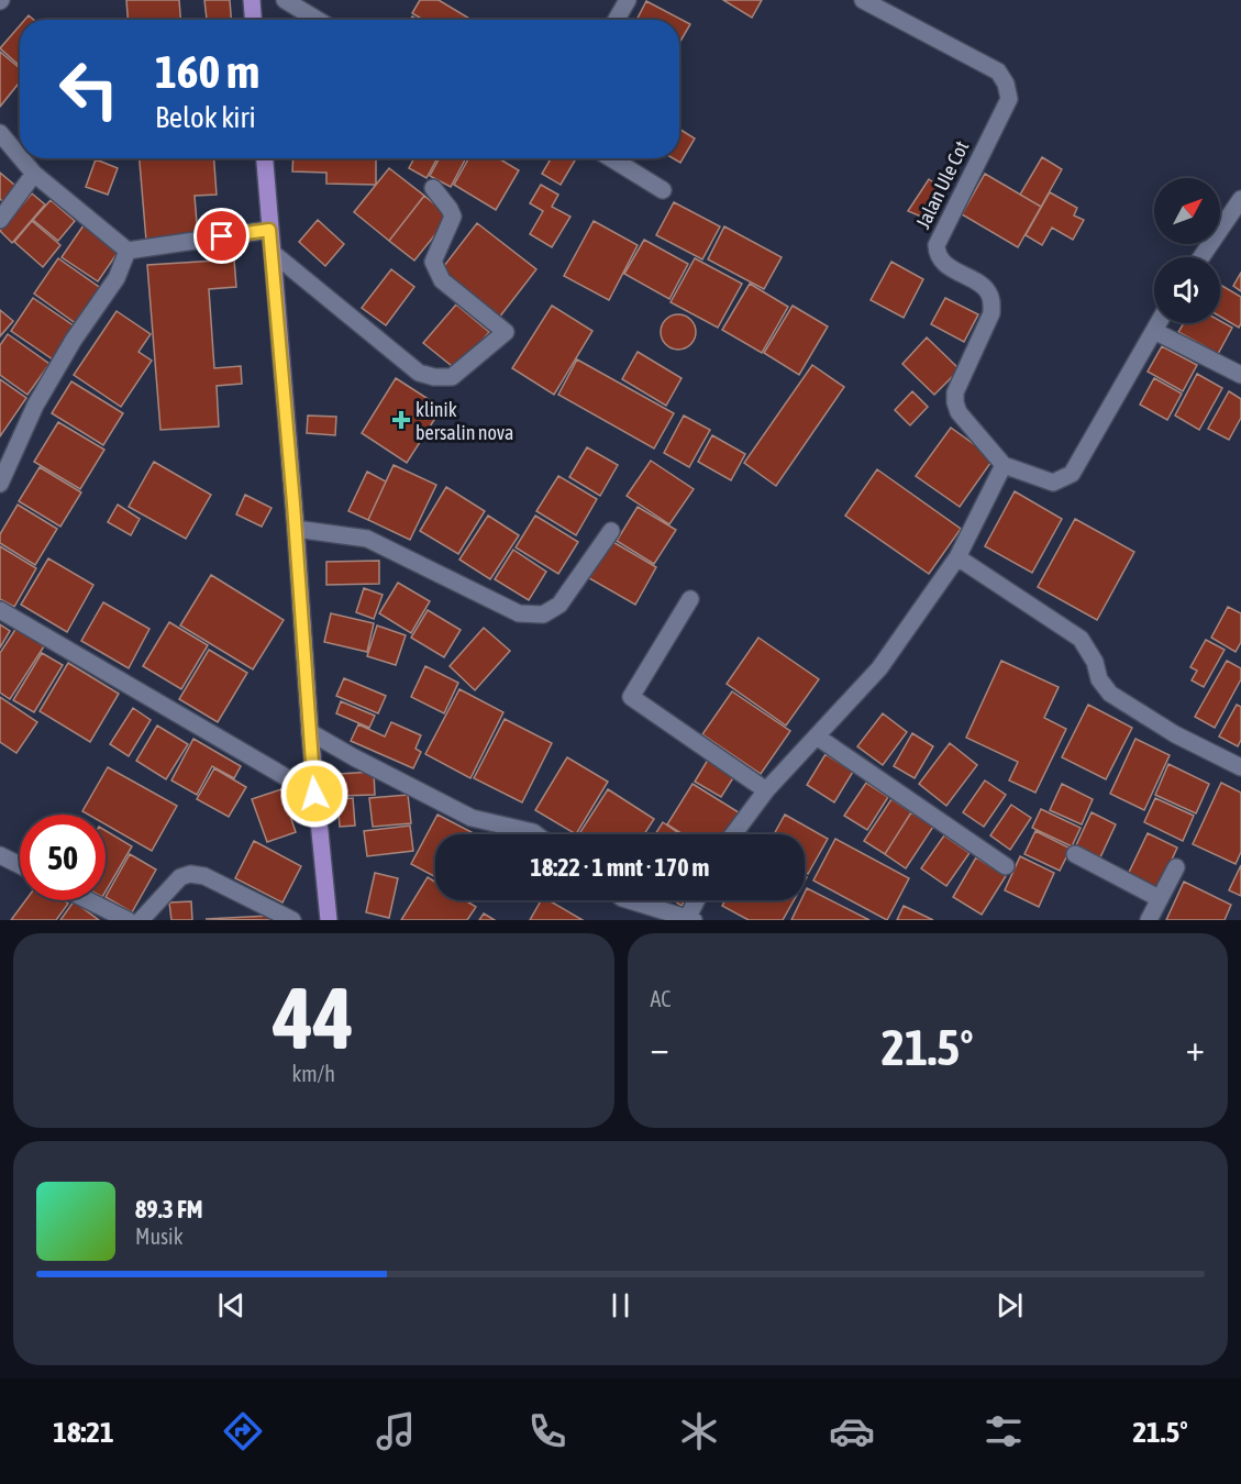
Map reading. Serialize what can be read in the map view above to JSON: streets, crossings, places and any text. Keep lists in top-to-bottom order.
{
  "streets": {
    "street": ["Jalan Ule Cot"]
  },
  "places": {
    "health": ["klinik bersalin nova"]
  },
  "north": "top right",
  "page": {
    "turn": ["160 m", "Belok kiri"],
    "limit": "50",
    "trip": "18:22 · 1 mnt · 170 m",
    "tile": [
      ["44", "km/h"],
      "AC"
    ],
    "heat": ["−", "21.5°", "+"],
    "song": ["89.3 FM", "Musik"],
    "tabs": ["18:21", "21.5°"]
  }
}
